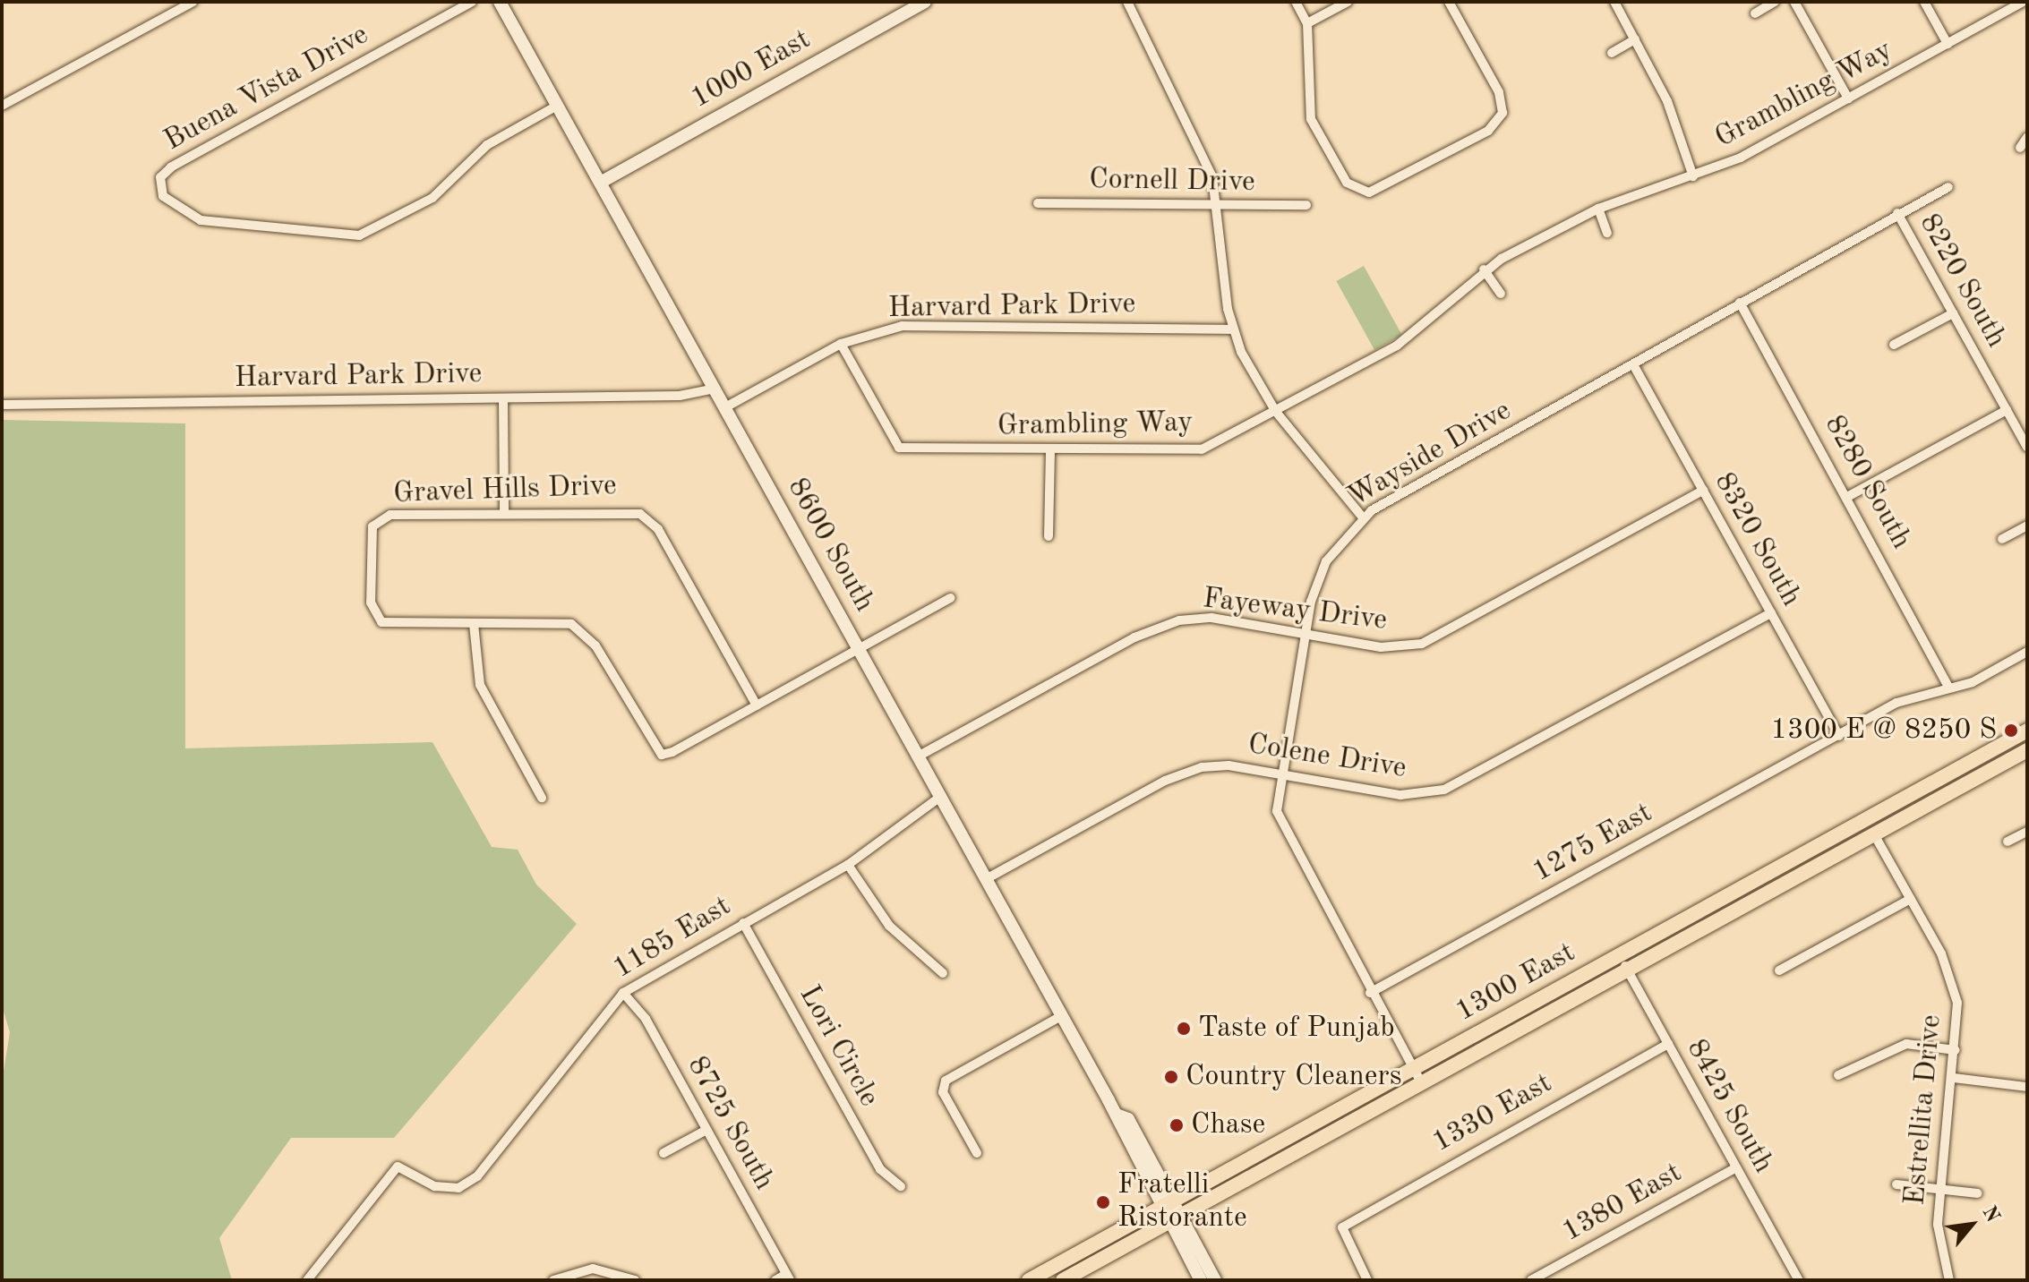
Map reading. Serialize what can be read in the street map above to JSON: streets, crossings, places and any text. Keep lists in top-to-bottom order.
{
  "streets": {
    "main road": ["1000 East", "8600 South", "1300 East"],
    "street": [
      "Buena Vista Drive",
      "Grambling Way",
      "Cornell Drive",
      "8220 South",
      "Harvard Park Drive",
      "Wayside Drive",
      "8280 South",
      "Gravel Hills Drive",
      "8320 South",
      "Fayeway Drive",
      "Colene Drive",
      "1275 East",
      "1185 East",
      "Lori Circle",
      "8425 South",
      "Estrellita Drive",
      "1330 East",
      "8725 South",
      "1380 East"
    ]
  },
  "crossings": [
    ["1000 East", "8600 South"],
    ["Buena Vista Drive", "8600 South"],
    ["Grambling Way", "Harvard Park Drive"],
    ["8220 South", "Wayside Drive"],
    ["Harvard Park Drive", "8600 South"],
    ["Wayside Drive", "8280 South"],
    ["Wayside Drive", "8320 South"],
    ["Wayside Drive", "Fayeway Drive"],
    ["Wayside Drive", "Colene Drive"],
    ["Wayside Drive", "1275 East"],
    ["Wayside Drive", "1300 East"],
    ["8280 South", "1275 East"],
    ["8320 South", "Fayeway Drive"],
    ["8320 South", "Colene Drive"],
    ["8320 South", "1275 East"],
    ["8600 South", "Fayeway Drive"],
    ["8600 South", "Colene Drive"],
    ["8600 South", "1185 East"],
    ["8600 South", "1300 East"],
    ["1185 East", "Lori Circle"],
    ["1185 East", "8725 South"],
    ["1300 East", "8425 South"],
    ["1300 East", "Estrellita Drive"],
    ["8425 South", "1330 East"],
    ["8425 South", "1380 East"]
  ],
  "places": [
    "1300 E @ 8250 S",
    "Taste of Punjab",
    "Country Cleaners",
    "Chase",
    "Fratelli Ristorante"
  ],
  "north": "top right"
}
